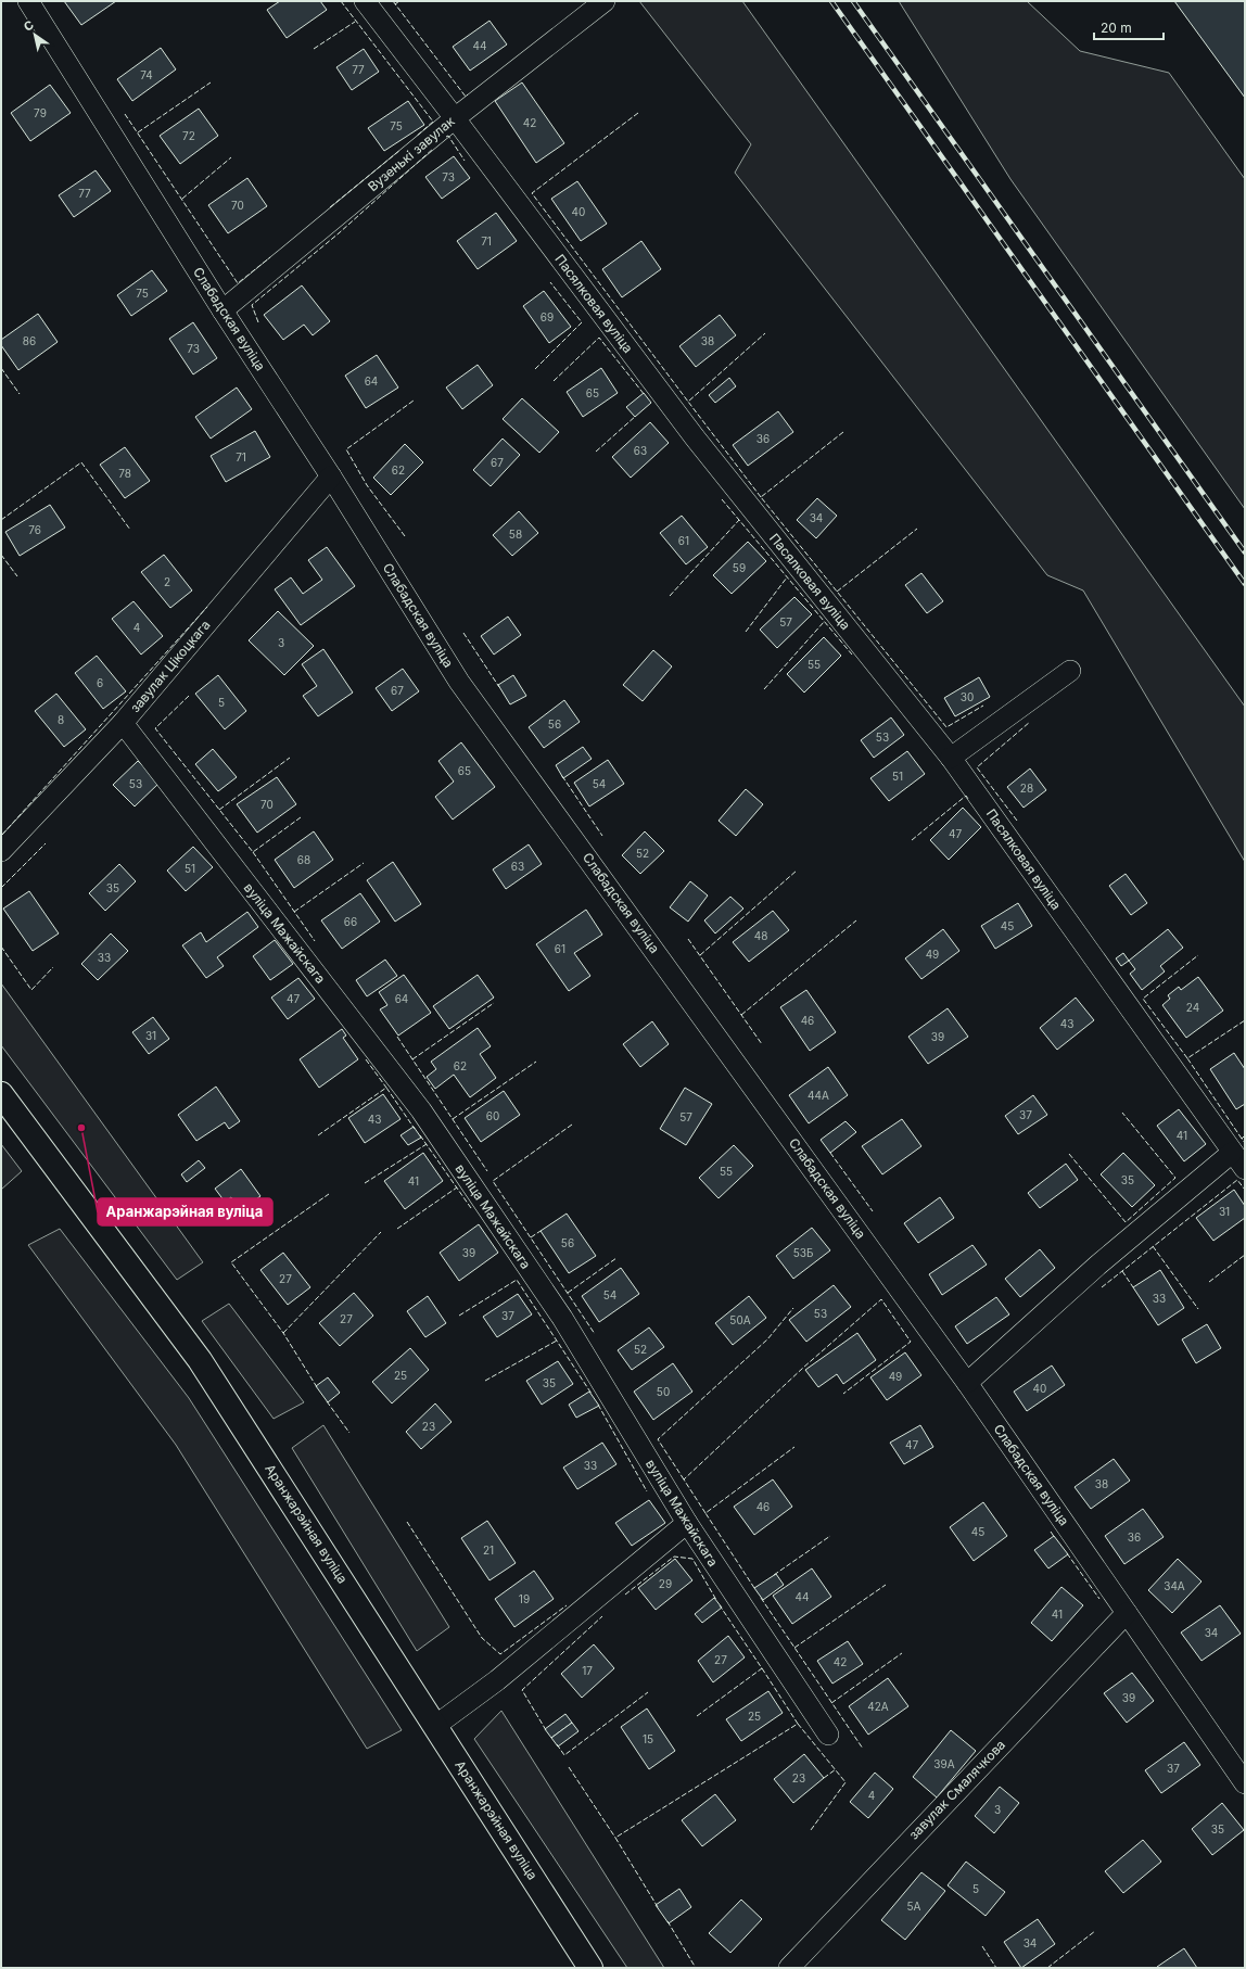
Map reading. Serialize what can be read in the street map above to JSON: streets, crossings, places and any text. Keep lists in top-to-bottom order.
{
  "streets": {
    "main road": ["Аранжарэйная вуліца"],
    "street": [
      "Вузенькі завулак",
      "Пасялковая вуліца",
      "Слабадская вуліца",
      "завулак Цікоцкага",
      "вуліца Мажайскага",
      "завулак Смалячкова"
    ]
  },
  "crossings": [
    ["Вузенькі завулак", "Пасялковая вуліца"],
    ["Вузенькі завулак", "Слабадская вуліца"],
    ["Слабадская вуліца", "завулак Цікоцкага"],
    ["Слабадская вуліца", "завулак Смалячкова"],
    ["завулак Цікоцкага", "вуліца Мажайскага"]
  ],
  "places": ["Аранжарэйная вуліца"],
  "house_numbers": [
    "44",
    "77",
    "74",
    "79",
    "42",
    "75",
    "72",
    "73",
    "77",
    "70",
    "40",
    "71",
    "75",
    "69",
    "86",
    "38",
    "73",
    "64",
    "65",
    "36",
    "63",
    "71",
    "67",
    "62",
    "78",
    "34",
    "76",
    "58",
    "61",
    "59",
    "2",
    "57",
    "4",
    "3",
    "55",
    "6",
    "67",
    "30",
    "5",
    "8",
    "56",
    "53",
    "65",
    "51",
    "53",
    "54",
    "28",
    "70",
    "47",
    "52",
    "68",
    "63",
    "51",
    "35",
    "66",
    "45",
    "48",
    "61",
    "49",
    "33",
    "47",
    "64",
    "24",
    "46",
    "43",
    "31",
    "39",
    "62",
    "44А",
    "37",
    "60",
    "57",
    "43",
    "41",
    "55",
    "35",
    "41",
    "31",
    "56",
    "39",
    "53Б",
    "27",
    "54",
    "33",
    "53",
    "37",
    "27",
    "50А",
    "52",
    "25",
    "49",
    "35",
    "40",
    "50",
    "23",
    "47",
    "33",
    "38",
    "46",
    "45",
    "36",
    "21",
    "29",
    "34А",
    "44",
    "19",
    "41",
    "34",
    "27",
    "42",
    "17",
    "39",
    "42А",
    "25",
    "15",
    "39А",
    "37",
    "23",
    "4",
    "3",
    "35",
    "5",
    "5А",
    "34"
  ],
  "scale_bar": "20 m",
  "north": "top left"
}
